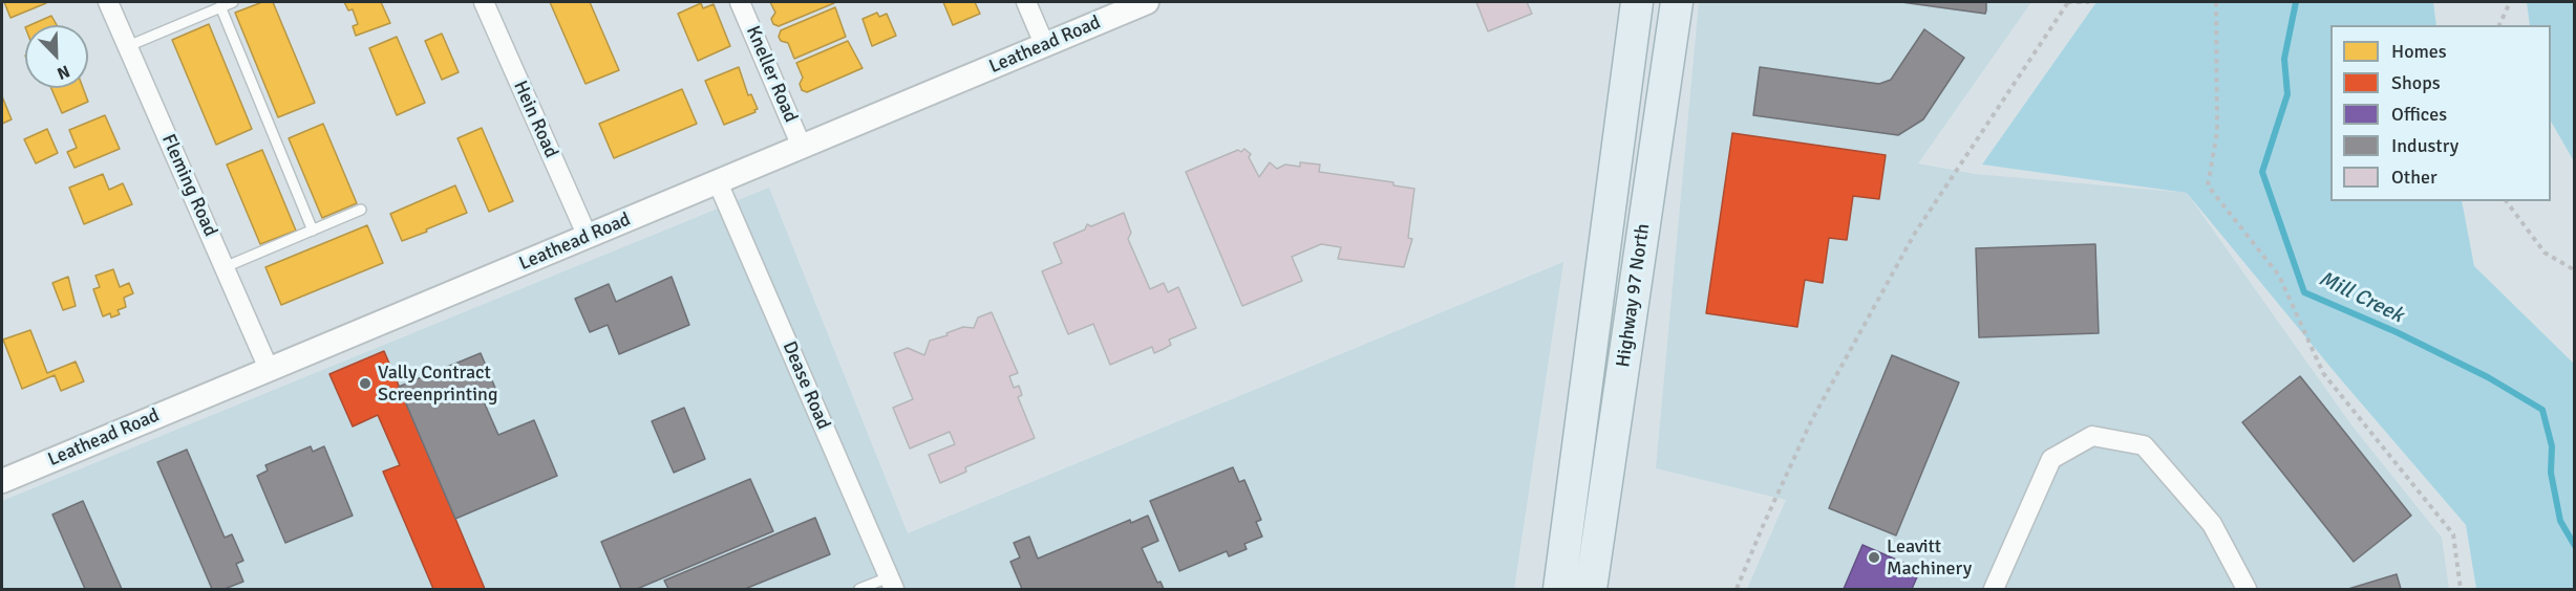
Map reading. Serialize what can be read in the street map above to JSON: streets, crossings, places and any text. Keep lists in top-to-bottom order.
{
  "streets": {
    "highway": ["Highway 97 North"],
    "street": [
      "Leathead Road",
      "Kneller Road",
      "Hein Road",
      "Fleming Road",
      "Dease Road"
    ]
  },
  "crossings": [
    ["Leathead Road", "Kneller Road"],
    ["Leathead Road", "Hein Road"],
    ["Leathead Road", "Fleming Road"],
    ["Leathead Road", "Dease Road"]
  ],
  "water": ["Mill Creek"],
  "places": ["Vally Contract Screenprinting", "Leavitt Machinery"],
  "legend": [
    "Homes",
    "Shops",
    "Offices",
    "Industry",
    "Other"
  ],
  "north": "bottom right"
}
